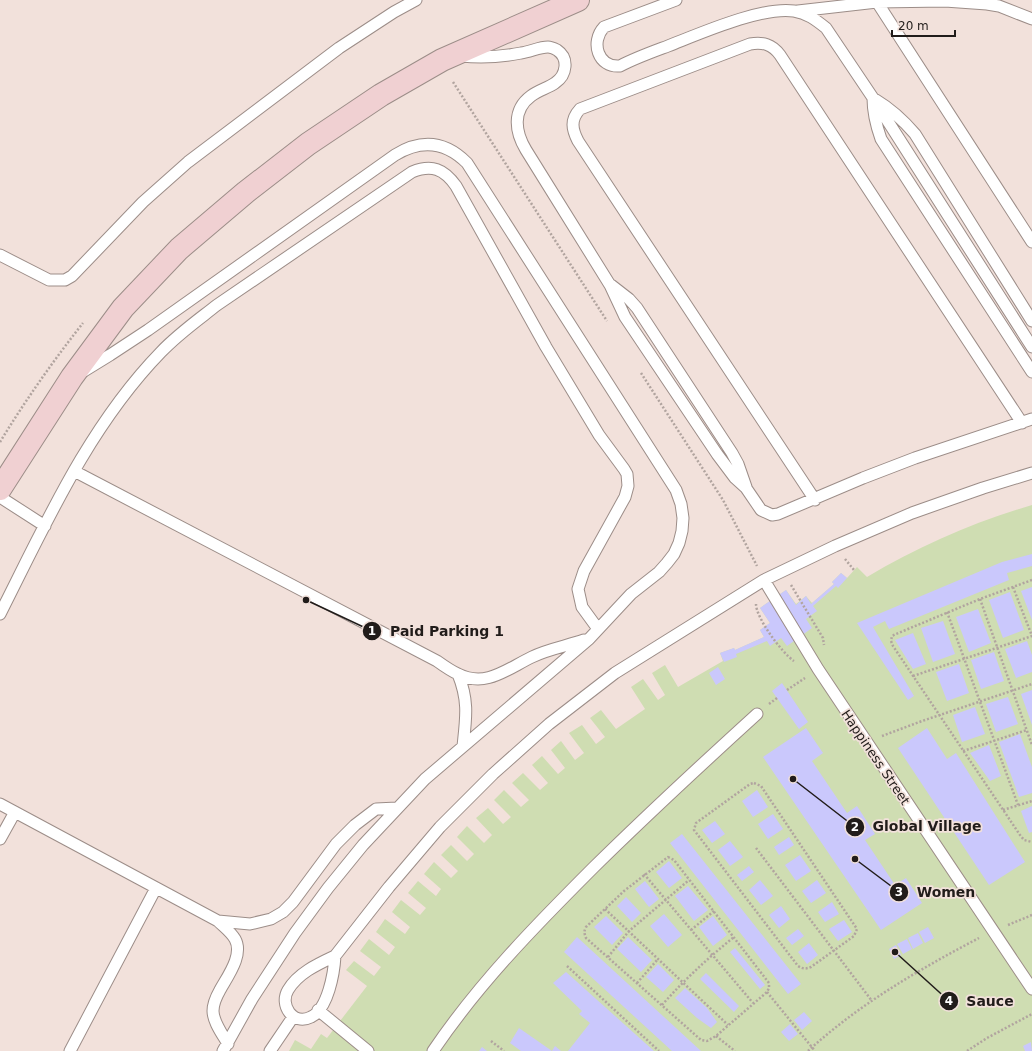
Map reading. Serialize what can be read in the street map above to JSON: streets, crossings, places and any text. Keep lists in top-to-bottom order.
{
  "streets": {
    "lane": ["Happiness Street"]
  },
  "places": [
    "Paid Parking 1",
    "Global Village",
    "Women",
    "Sauce"
  ],
  "scale_bar": "20 m"
}
